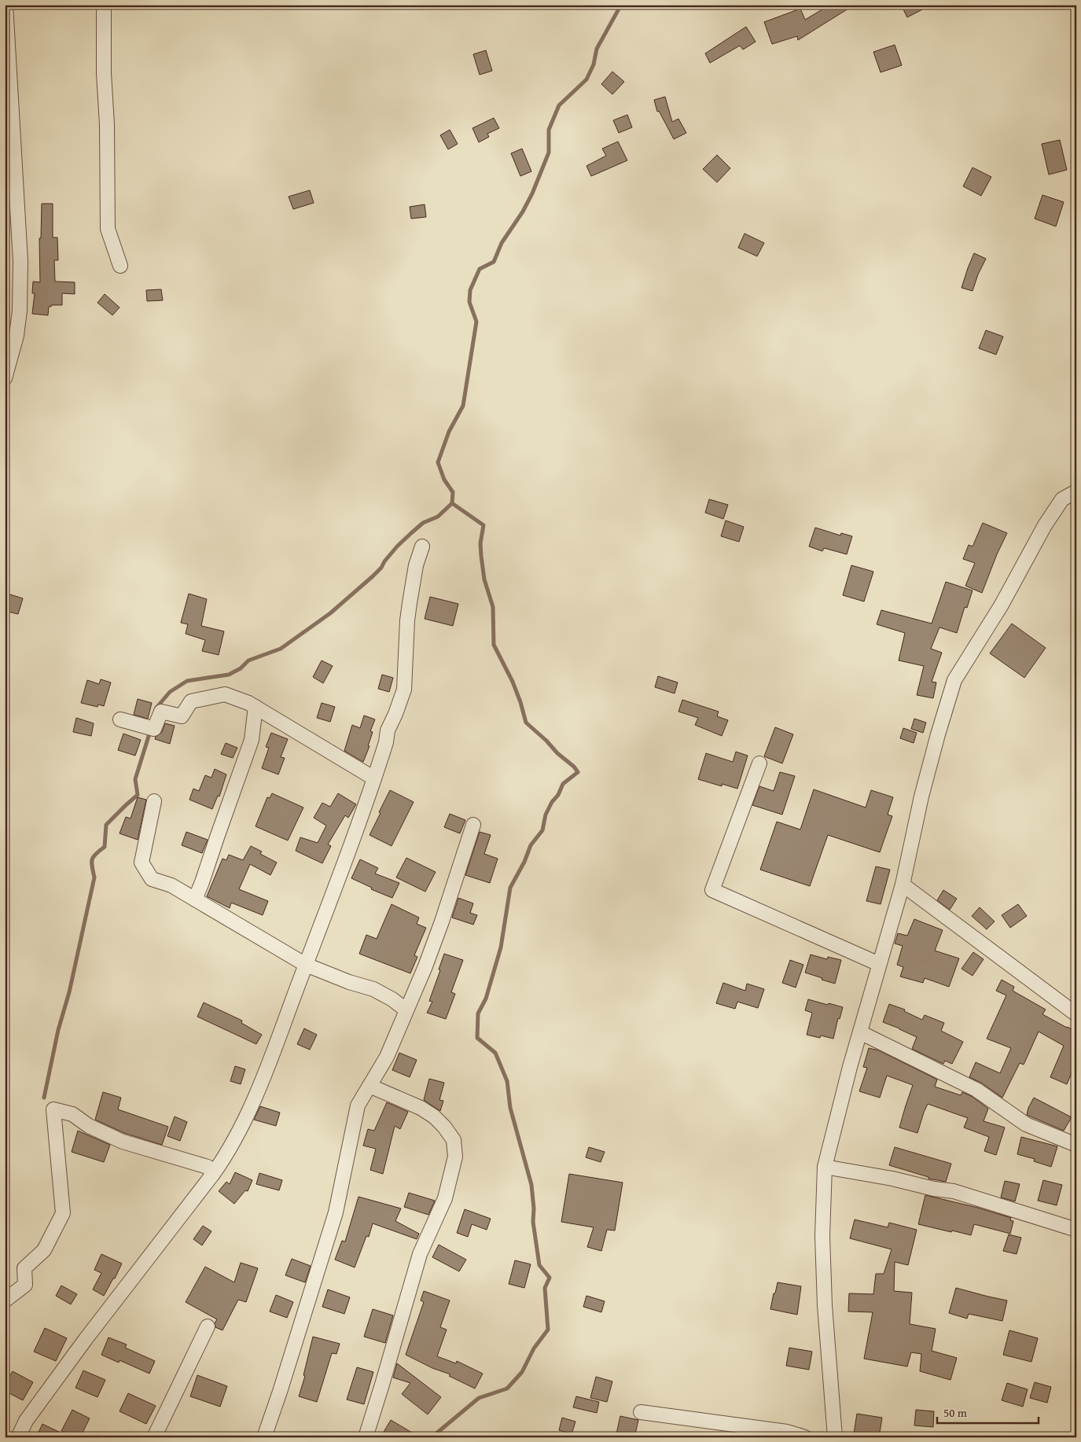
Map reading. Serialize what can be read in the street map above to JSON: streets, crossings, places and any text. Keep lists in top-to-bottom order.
{
  "scale_bar": "50 m"
}
